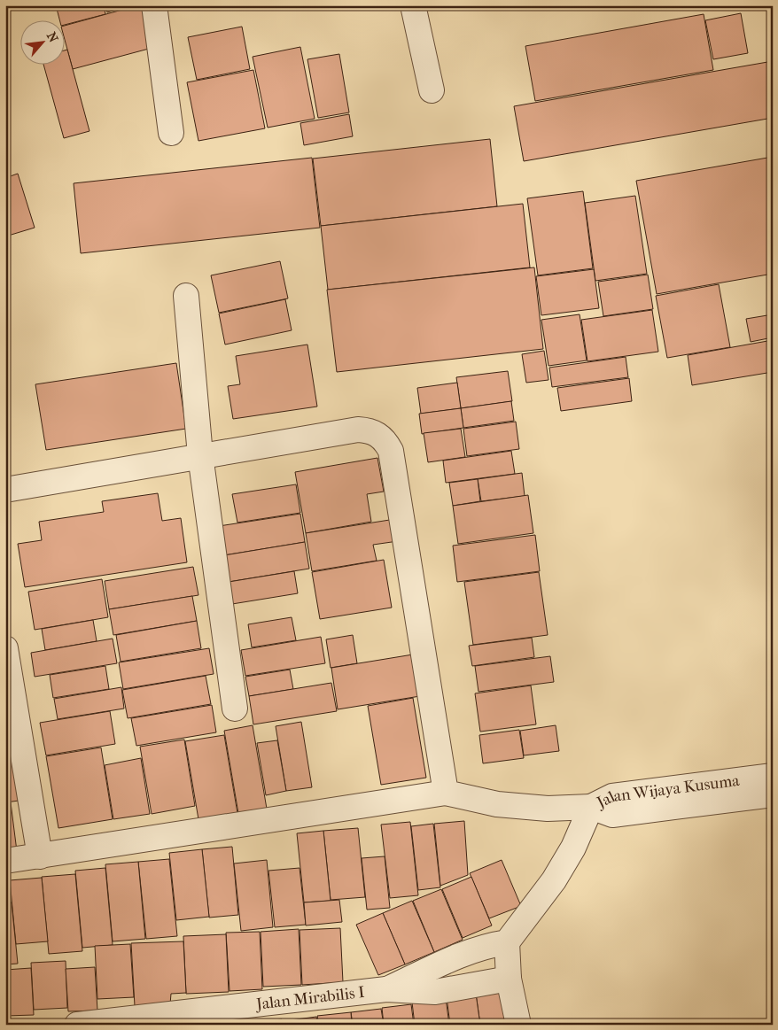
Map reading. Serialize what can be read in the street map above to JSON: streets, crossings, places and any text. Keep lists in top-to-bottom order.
{
  "streets": {
    "street": ["Jalan Wijaya Kusuma", "Jalan Mirabilis I"]
  },
  "north": "top right"
}
